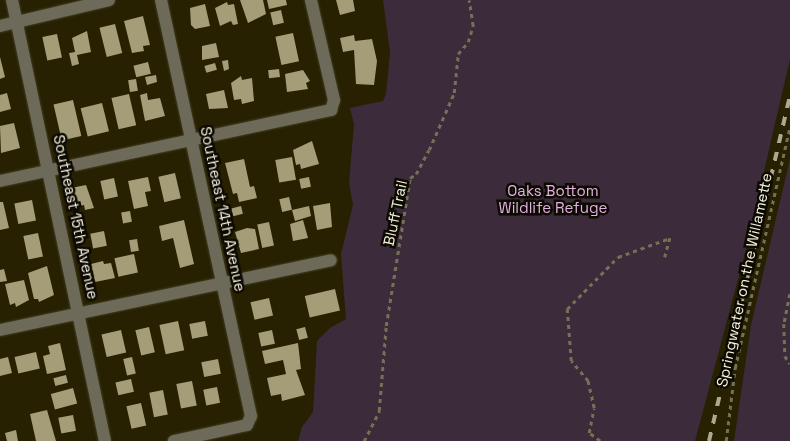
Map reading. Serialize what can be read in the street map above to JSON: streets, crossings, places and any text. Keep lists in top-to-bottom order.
{
  "streets": {
    "street": ["Southeast 14th Avenue", "Southeast 15th Avenue"],
    "path": ["Bluff Trail", "Springwater on the Willamette"]
  },
  "parks": ["Oaks Bottom Wildlife Refuge"]
}
